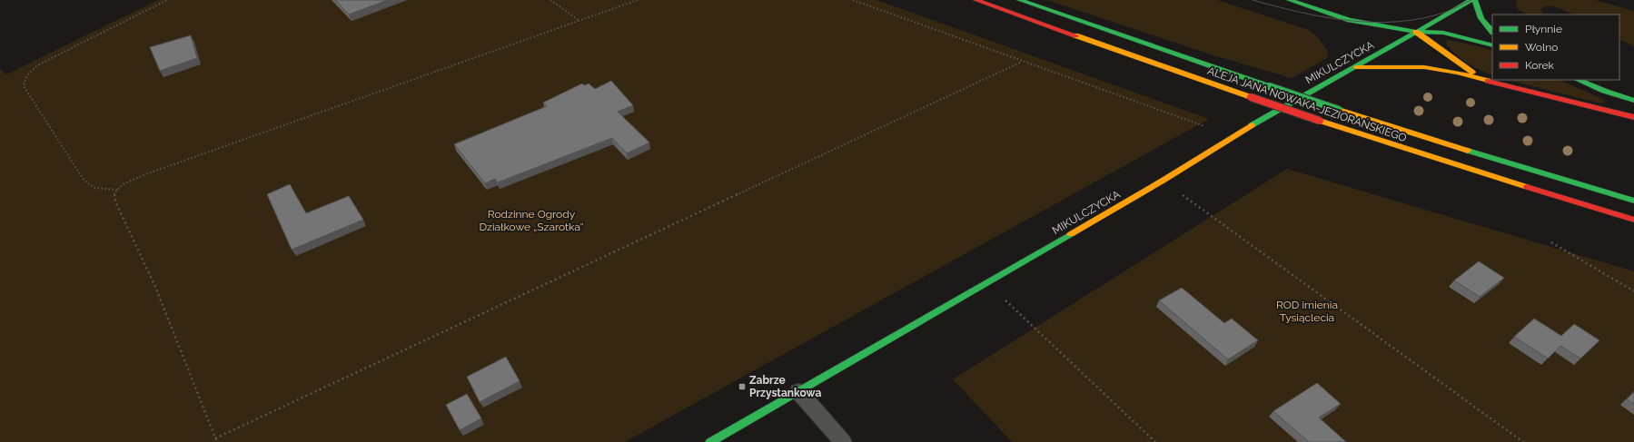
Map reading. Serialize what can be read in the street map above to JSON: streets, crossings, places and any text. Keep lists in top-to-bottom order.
{
  "streets": {
    "main road": ["MIKULCZYCKA", "ALEJA JANA NOWAKA-JEZIORAŃSKIEGO"]
  },
  "parks": ["Rodzinne Ogrody Działkowe „Szarotka”", "ROD imienia Tysiąclecia"],
  "places": {
    "transit": ["Zabrze Przystankowa"]
  },
  "legend": ["Płynnie", "Wolno", "Korek"]
}
